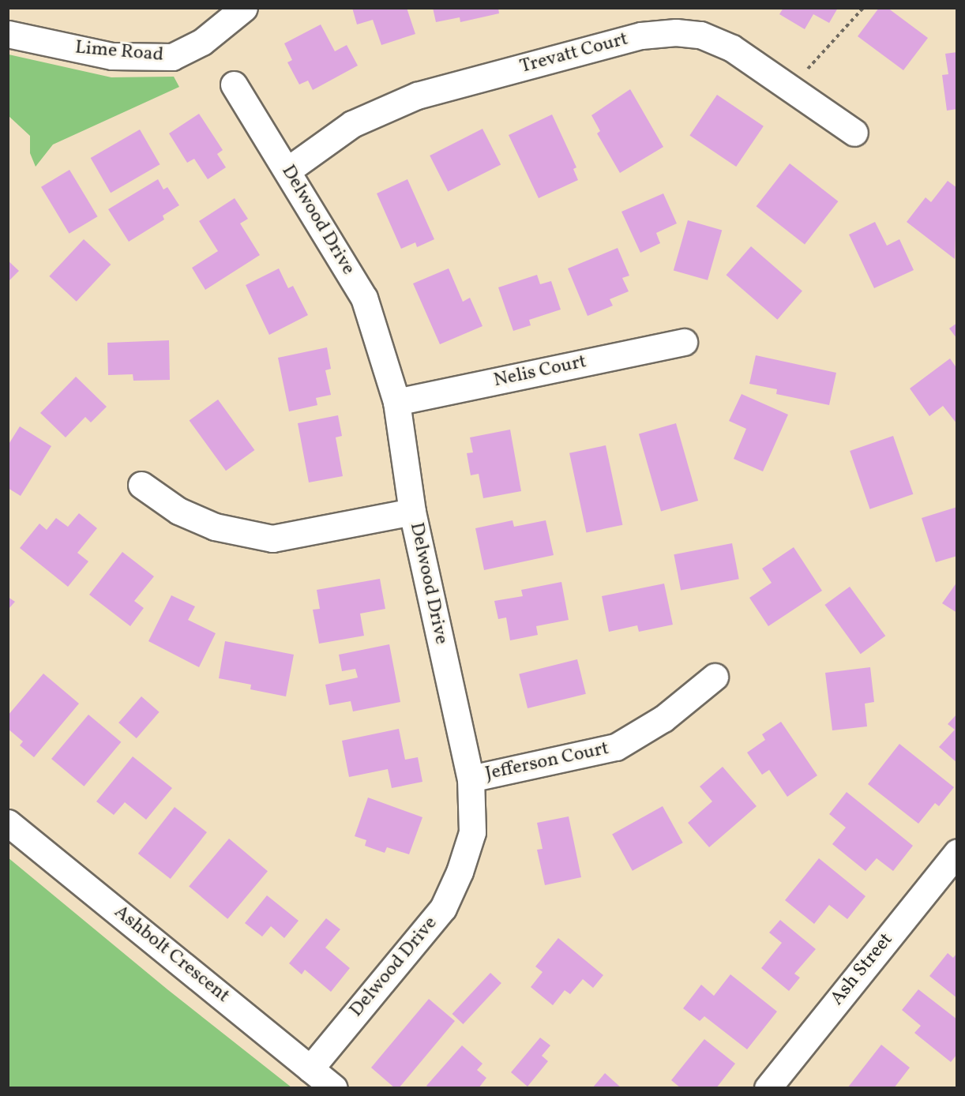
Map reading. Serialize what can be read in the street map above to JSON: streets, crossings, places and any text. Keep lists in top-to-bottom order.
{
  "streets": {
    "street": [
      "Lime Road",
      "Trevatt Court",
      "Delwood Drive",
      "Nelis Court",
      "Jefferson Court",
      "Ashbolt Crescent",
      "Ash Street"
    ]
  },
  "crossings": [
    ["Trevatt Court", "Delwood Drive"],
    ["Delwood Drive", "Nelis Court"],
    ["Delwood Drive", "Jefferson Court"],
    ["Delwood Drive", "Ashbolt Crescent"]
  ]
}
